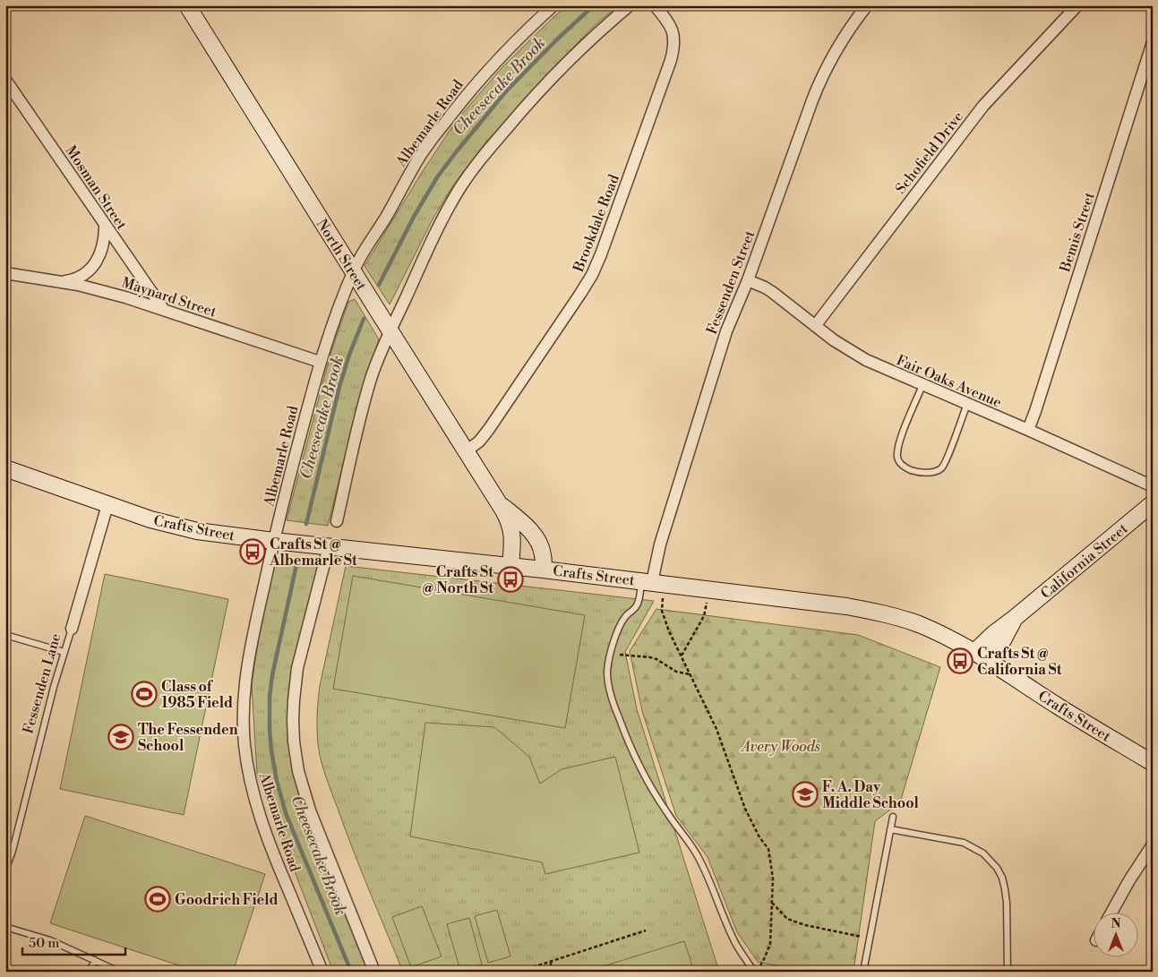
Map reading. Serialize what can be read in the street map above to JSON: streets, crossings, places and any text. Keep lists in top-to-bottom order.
{
  "streets": {
    "main road": ["North Street", "Crafts Street", "California Street"],
    "street": [
      "Albemarle Road",
      "Schofield Drive",
      "Mosman Street",
      "Brookdale Road",
      "Bemis Street",
      "Fessenden Street",
      "Maynard Street",
      "Fair Oaks Avenue",
      "Fessenden Lane"
    ]
  },
  "crossings": [
    ["Albemarle Road", "North Street"],
    ["Albemarle Road", "Maynard Street"],
    ["Albemarle Road", "Crafts Street"],
    ["Schofield Drive", "Fair Oaks Avenue"],
    ["Mosman Street", "Maynard Street"],
    ["Brookdale Road", "North Street"],
    ["Bemis Street", "Fair Oaks Avenue"],
    ["North Street", "Crafts Street"],
    ["Fessenden Street", "Fair Oaks Avenue"],
    ["Fessenden Street", "Crafts Street"],
    ["Crafts Street", "California Street"],
    ["Crafts Street", "Fessenden Lane"]
  ],
  "water": ["Cheesecake Brook"],
  "parks": ["Avery Woods"],
  "places": {
    "bus stop": ["Crafts St @ Albemarle St", "Crafts St @ North St", "Crafts St @ California St"],
    "sports": ["Class of 1985 Field", "Goodrich Field"],
    "school or university": ["The Fessenden School", "F. A. Day Middle School"]
  },
  "scale_bar": "50 m",
  "north": "top"
}
